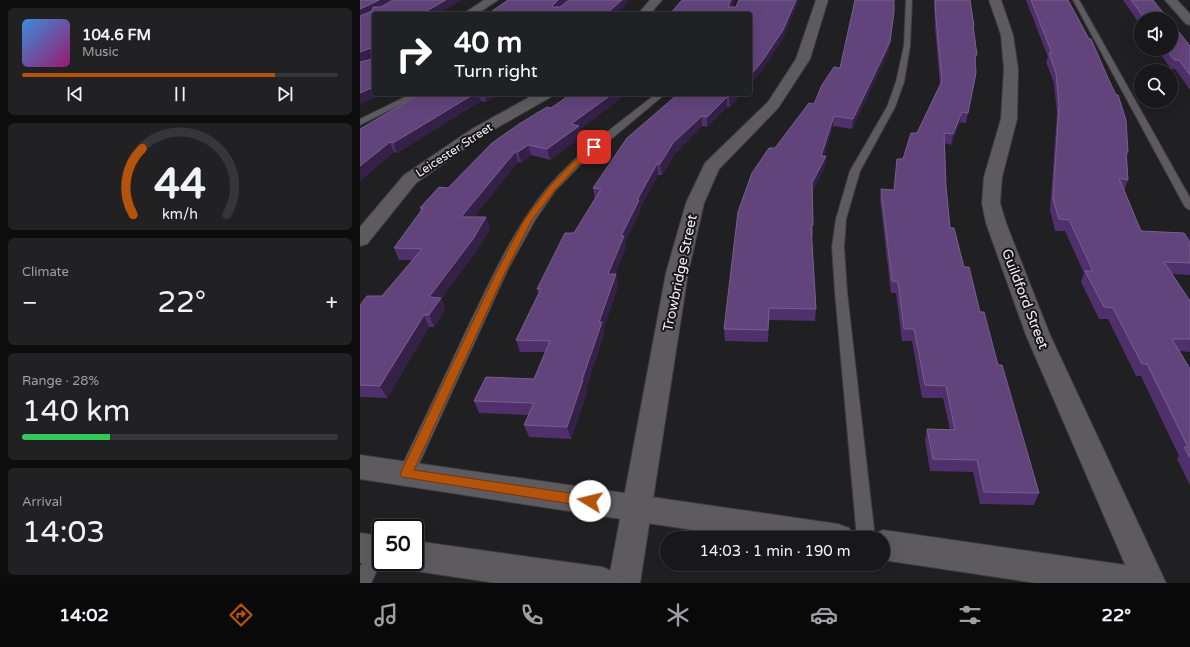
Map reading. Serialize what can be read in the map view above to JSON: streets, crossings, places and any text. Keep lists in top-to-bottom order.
{
  "streets": {
    "street": ["Leicester Street", "Trowbridge Street", "Guildford Street"]
  },
  "page": {
    "turn": ["40 m", "Turn right"],
    "song": ["104.6 FM", "Music"],
    "tile": [
      "Climate",
      ["Range · 28%", "140 km"],
      ["Arrival", "14:03"]
    ],
    "heat": ["−", "22°", "+"],
    "limit": "50",
    "trip": "14:03 · 1 min · 190 m",
    "tabs": ["14:02", "22°"],
    "gauge": ["44", "km/h"]
  }
}
